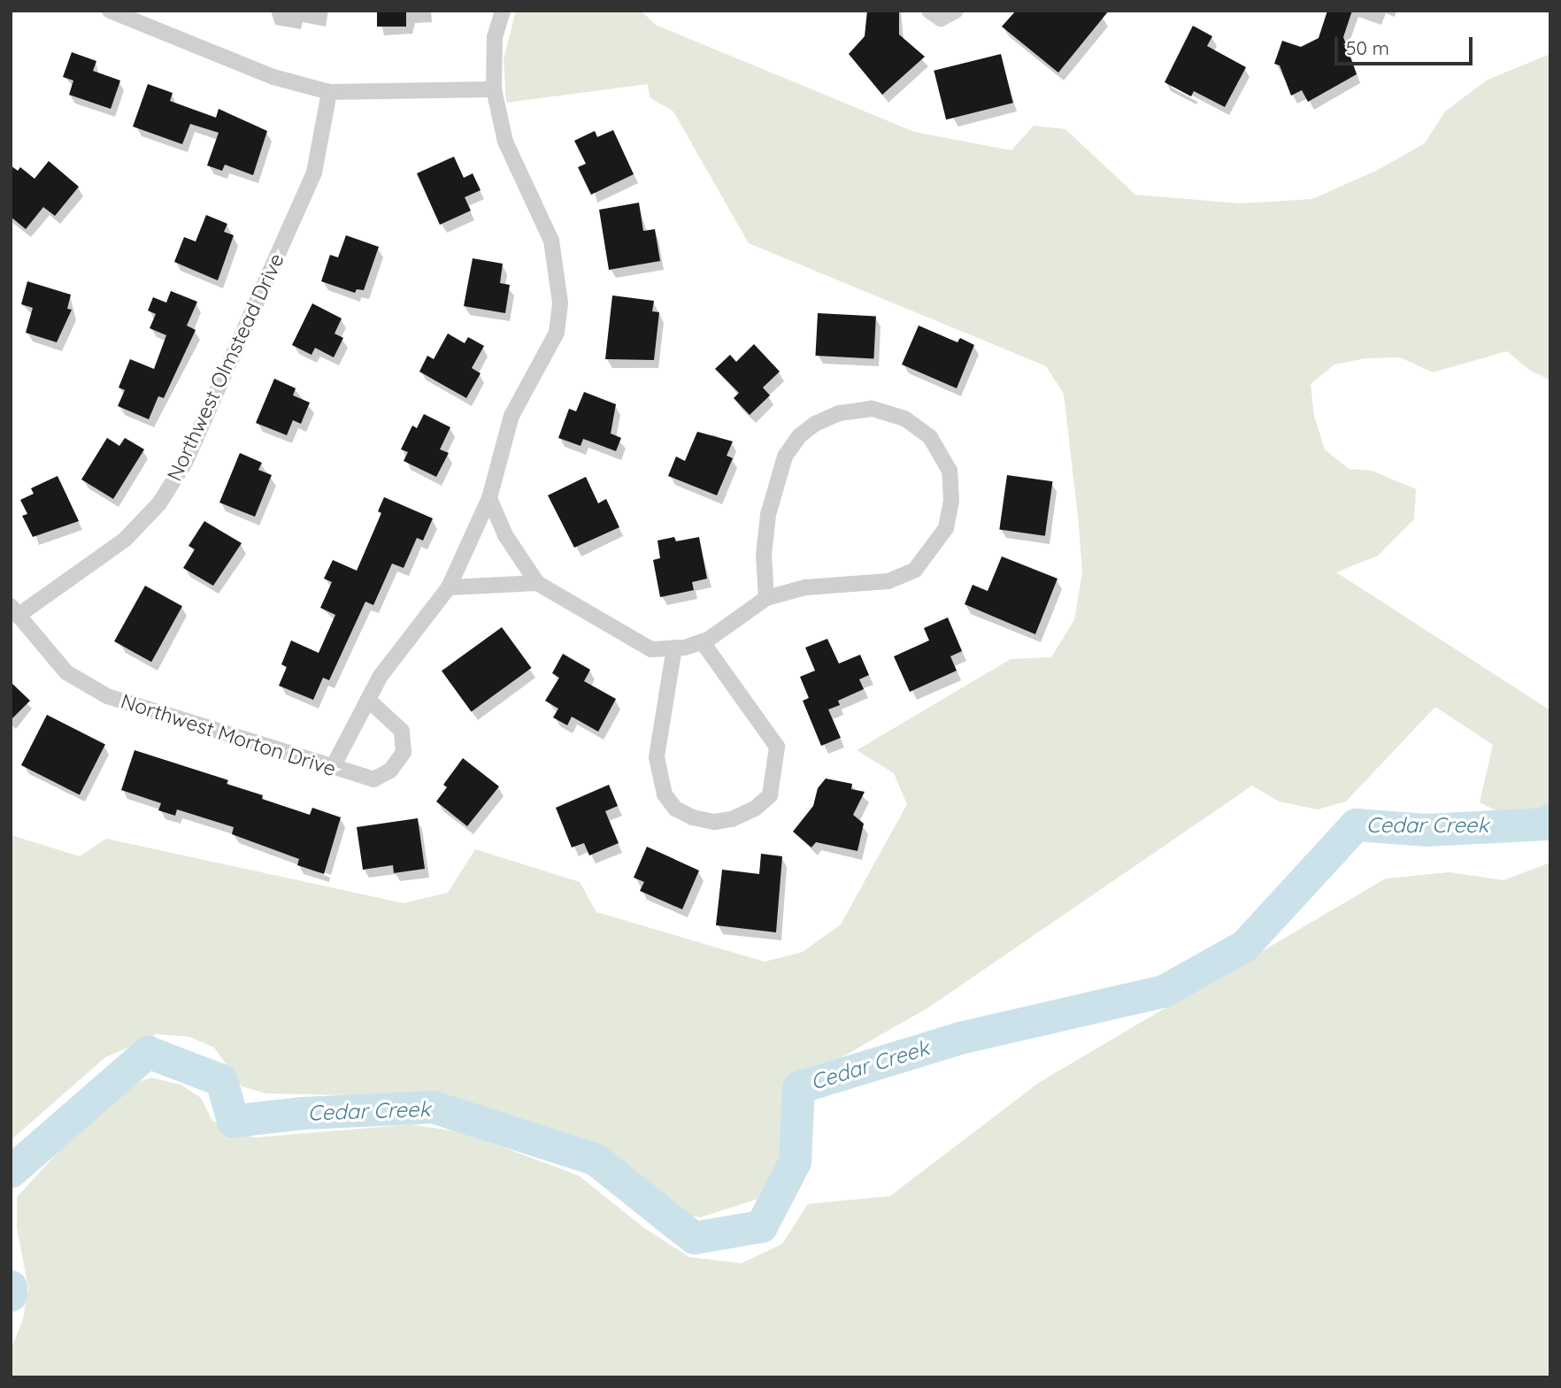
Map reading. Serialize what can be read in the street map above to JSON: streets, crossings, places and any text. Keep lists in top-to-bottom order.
{
  "streets": {
    "street": ["Northwest Olmstead Drive", "Northwest Morton Drive"]
  },
  "crossings": [
    ["Northwest Olmstead Drive", "Northwest Morton Drive"]
  ],
  "water": ["Cedar Creek"],
  "scale_bar": "50 m"
}
